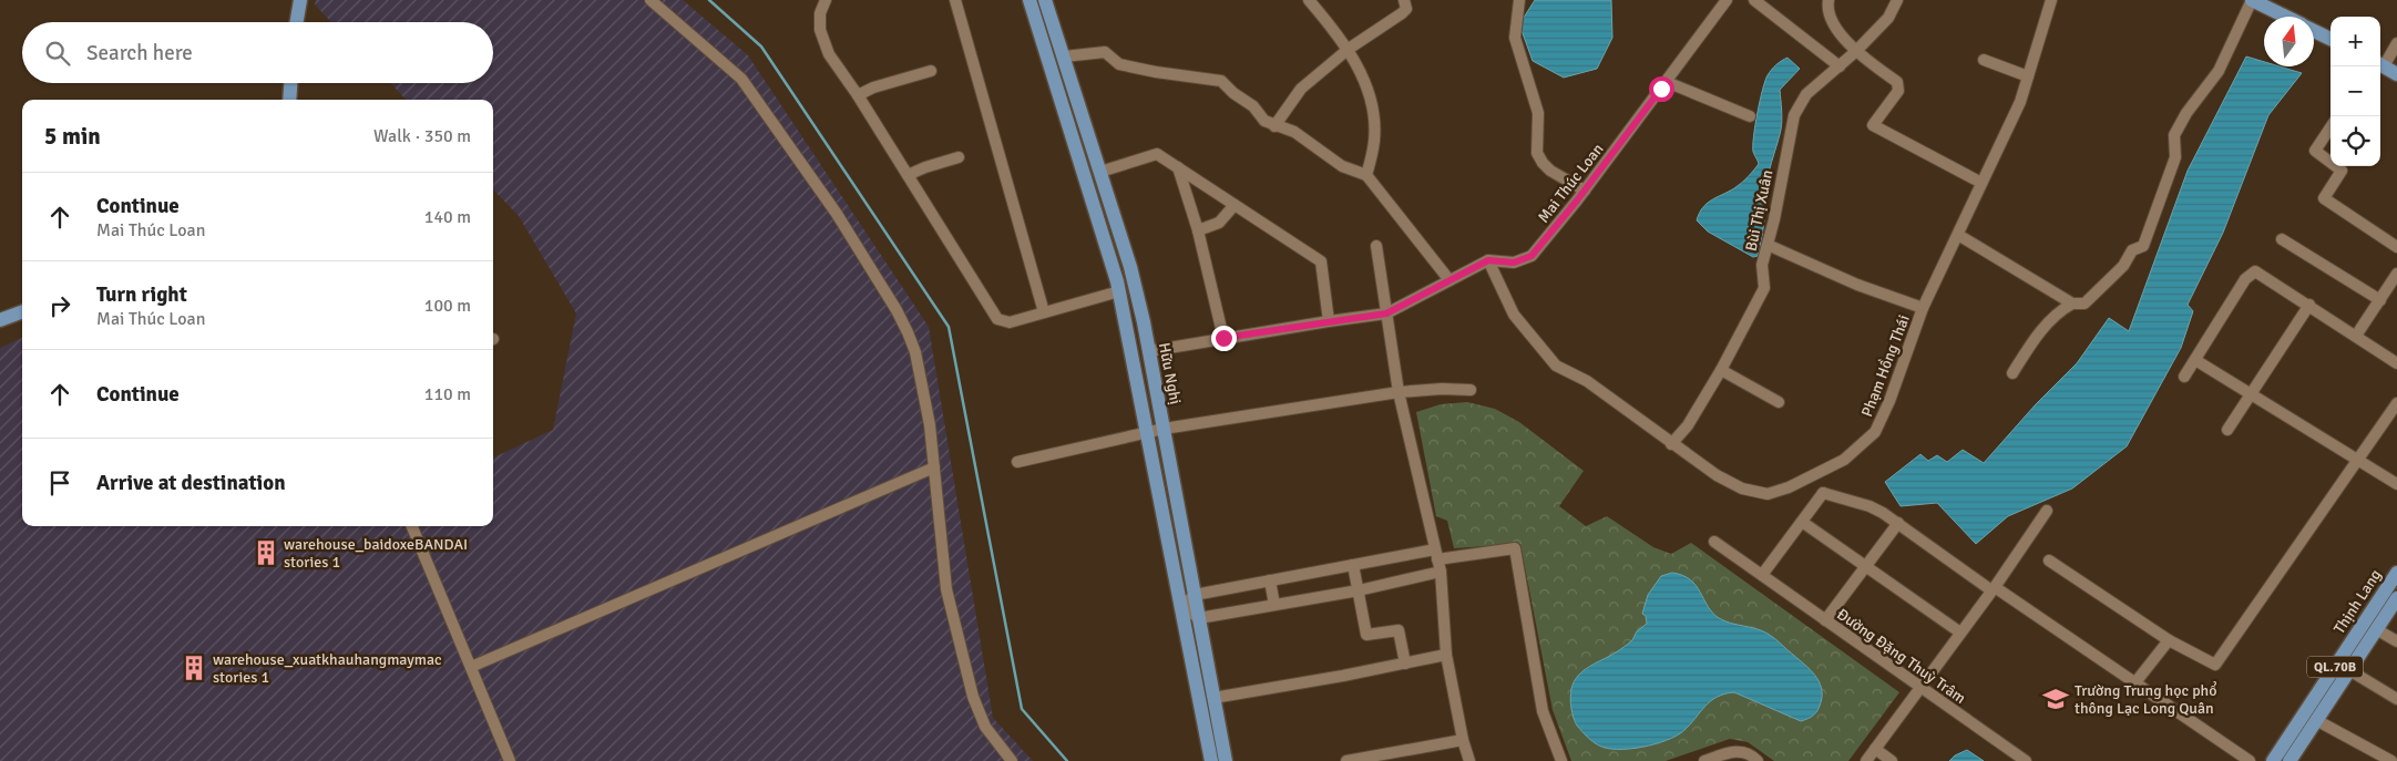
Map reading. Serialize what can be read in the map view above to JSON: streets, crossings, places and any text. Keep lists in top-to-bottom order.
{
  "streets": {
    "main road": ["Hữu Nghị", "Thịnh Lang", "QL.70B"],
    "street": [
      "Mai Thúc Loan",
      "Bùi Thị Xuân",
      "Phạm Hồng Thái",
      "Đường Đặng Thuỳ Trâm"
    ]
  },
  "crossings": [
    ["Mai Thúc Loan", "Phạm Hồng Thái"],
    ["Bùi Thị Xuân", "Phạm Hồng Thái"]
  ],
  "places": {
    "building": ["warehouse_baidoxeBANDAI stories 1", "warehouse_xuatkhauhangmaymac stories 1"],
    "school or university": ["Trường Trung học phổ thông Lạc Long Quân"]
  },
  "north": "top",
  "page": {
    "map_buttons": ["+", "−"],
    "search": "Search here",
    "heading": ["5 min", "Walk · 350 m"],
    "list": [
      ["Continue", "Mai Thúc Loan", "140 m"],
      ["Turn right", "Mai Thúc Loan", "100 m"],
      ["Continue", "110 m"],
      "Arrive at destination"
    ]
  }
}
